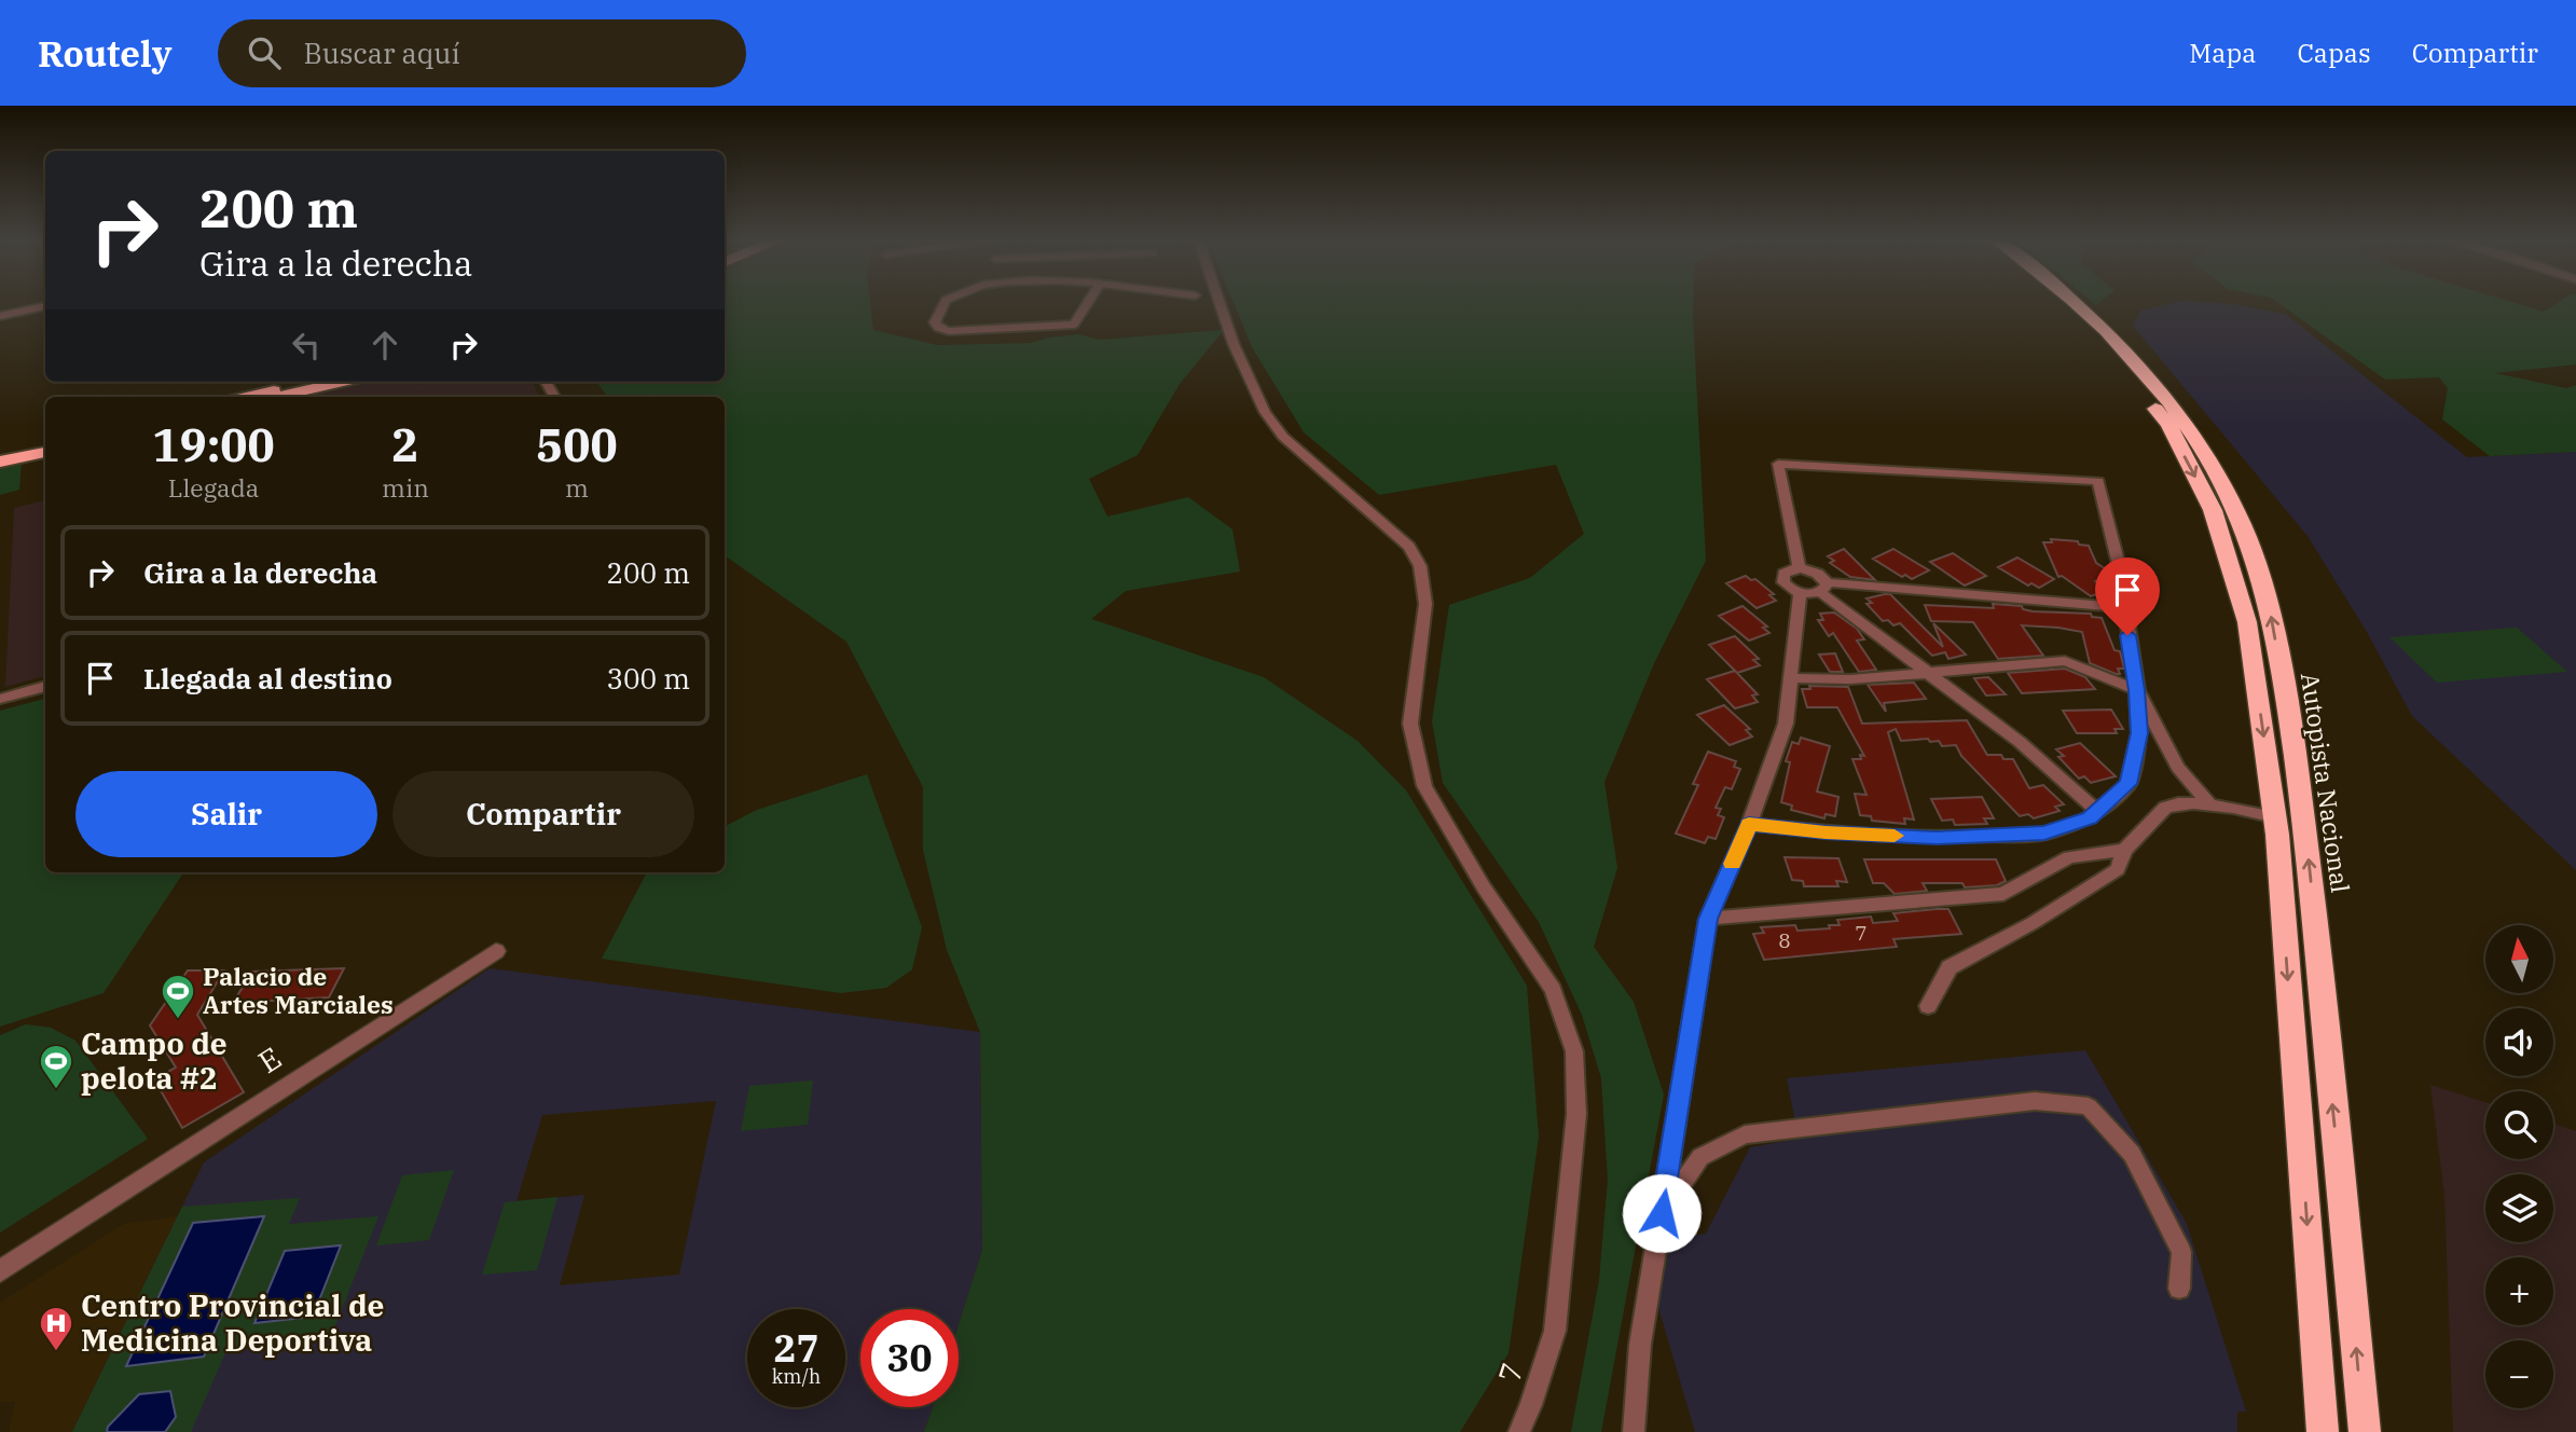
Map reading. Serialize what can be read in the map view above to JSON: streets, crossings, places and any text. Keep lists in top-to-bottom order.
{
  "streets": {
    "highway": ["Autopista Nacional"],
    "street": ["E", "7"]
  },
  "places": {
    "sports": ["Palacio de Artes Marciales", "Campo de pelota #2"],
    "hospital": ["Centro Provincial de Medicina Deportiva"]
  },
  "house_numbers": ["7", "8"],
  "north": "top",
  "page": {
    "header": "Routely",
    "search": "Buscar aquí",
    "nav": ["Mapa", "Capas", "Compartir"],
    "turn": ["200 m", "Gira a la derecha"],
    "eta": [
      "19:00",
      "Llegada",
      "2",
      "min",
      "500",
      "m"
    ],
    "list": [
      {
        "name": "Gira a la derecha",
        "value": "200 m"
      },
      {
        "name": "Llegada al destino",
        "value": "300 m"
      }
    ],
    "buttons": ["Salir", "Compartir"],
    "map_buttons": ["+", "−"],
    "speed": "27 km/h",
    "limit": "30"
  }
}
